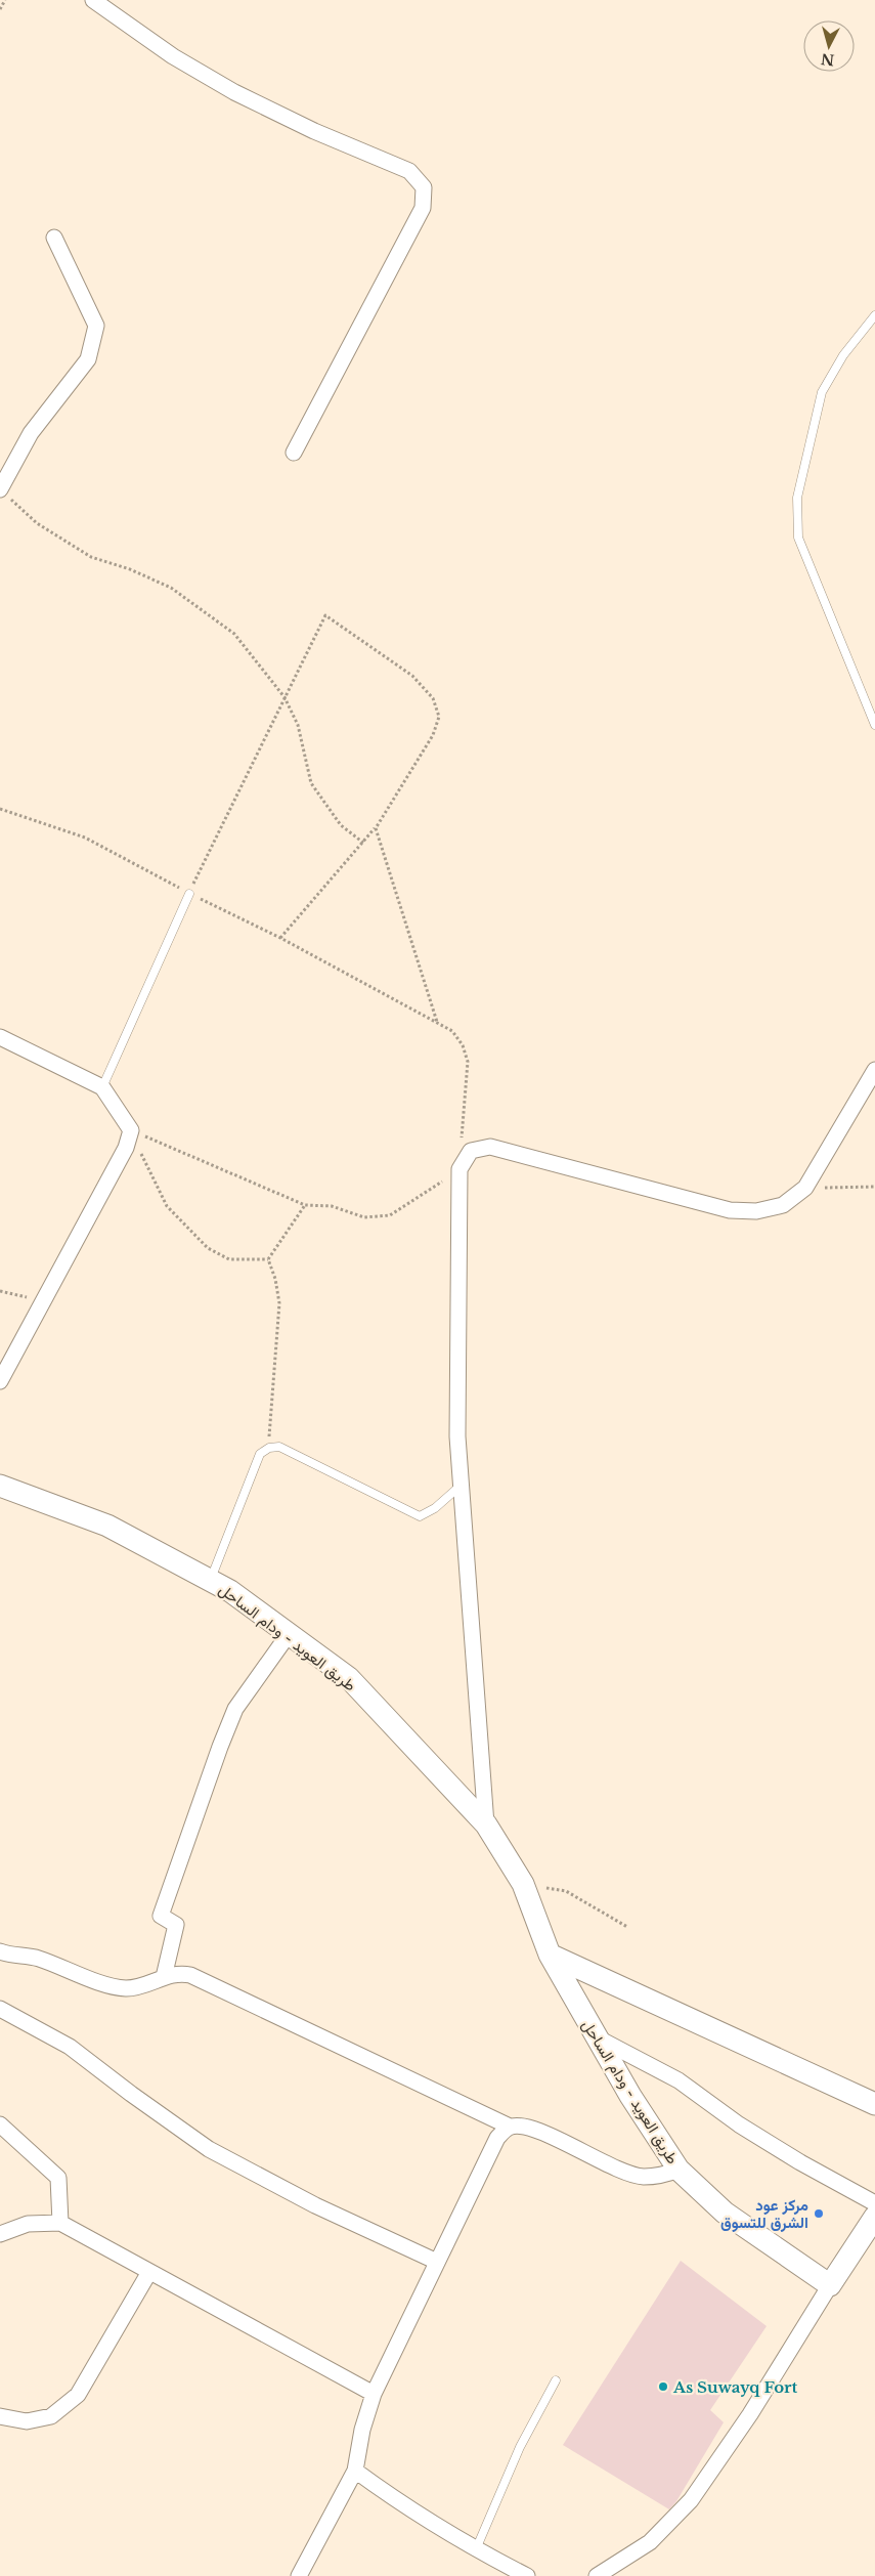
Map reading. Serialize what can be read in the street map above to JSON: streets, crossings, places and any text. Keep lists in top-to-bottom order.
{
  "streets": {
    "main road": ["طريق العويد - ودام الساحل"]
  },
  "places": ["مركز عود الشرق للتسوق", "As Suwayq Fort"],
  "north": "bottom"
}
